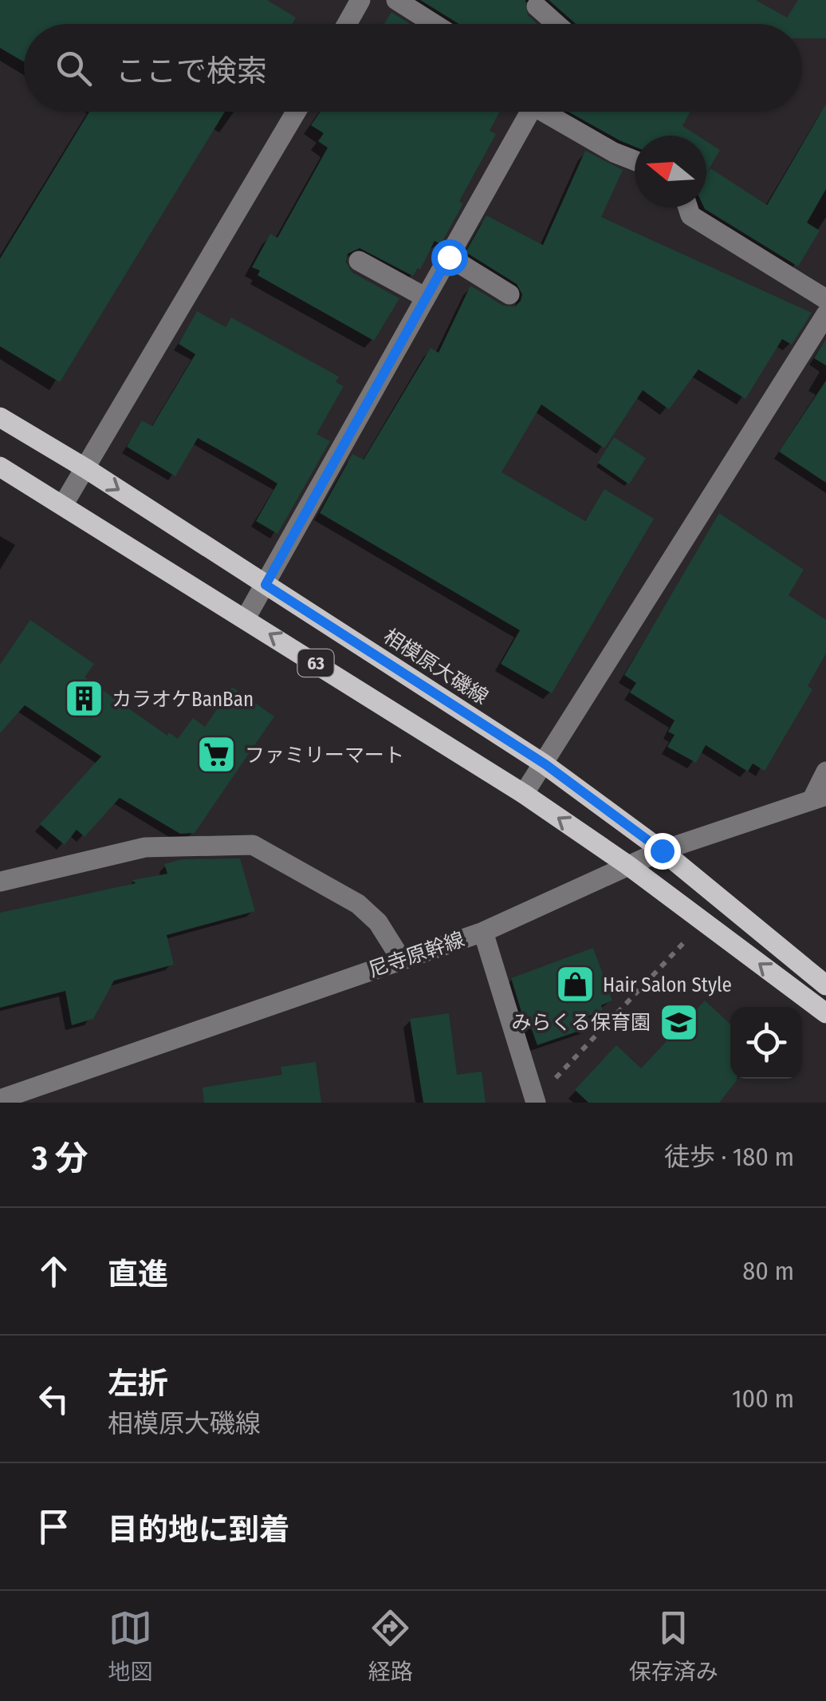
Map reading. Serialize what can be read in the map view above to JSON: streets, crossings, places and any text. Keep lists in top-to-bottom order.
{
  "streets": {
    "main road": ["63", "相模原大磯線"],
    "street": ["尼寺原幹線"]
  },
  "crossings": [
    ["63", "尼寺原幹線"],
    ["相模原大磯線", "尼寺原幹線"]
  ],
  "places": {
    "building": ["カラオケBanBan"],
    "supermarket": ["ファミリーマート"],
    "shop": ["Hair Salon Style"],
    "school or university": ["みらくる保育園"]
  },
  "north": "left",
  "page": {
    "search": "ここで検索",
    "heading": ["3 分", "徒歩 · 180 m"],
    "list": [
      ["直進", "80 m"],
      ["左折", "相模原大磯線", "100 m"],
      "目的地に到着"
    ],
    "nav": ["地図", "経路", "保存済み"]
  }
}
